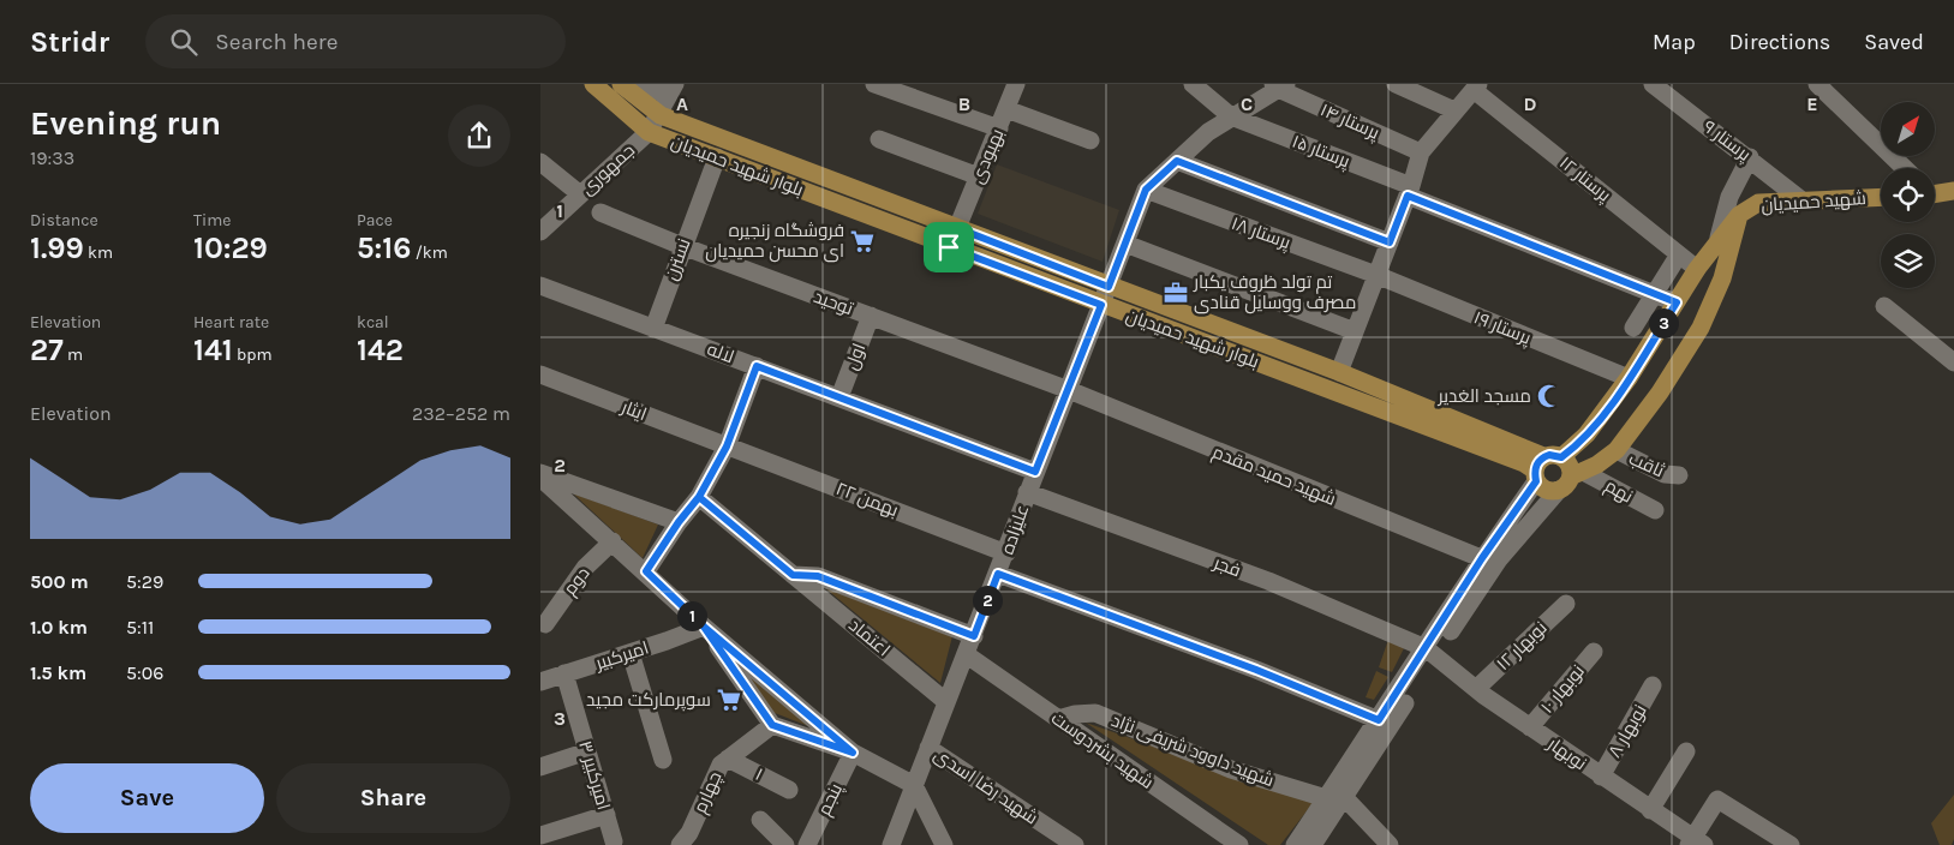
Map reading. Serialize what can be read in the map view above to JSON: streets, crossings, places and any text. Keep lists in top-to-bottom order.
{
  "streets": {
    "main road": ["بلوار شهید حمیدیان", "شهید حمیدیان"],
    "street": [
      "پرستار ۱۴",
      "پرستار ۹",
      "پرستار ۱۵",
      "بهبودی",
      "جمهوری",
      "پرستار ۱۲",
      "پرستار ۱۸",
      "نسترن",
      "توحید",
      "پرستار ۱۹",
      "لاله",
      "اول",
      "ایثار",
      "ثاقب",
      "شهید حمید مقدم",
      "نهم",
      "۲۲ بهمن",
      "علیزاده",
      "فجر",
      "دوم",
      "اعتماد",
      "نوبهار ۱۲",
      "امیرکبیر",
      "نوبهار ۱۰",
      "نوبهار ۸",
      "شهید بشردوست",
      "شهید داوود شریفی نژاد",
      "نوبهار",
      "۱",
      "امیرکبیر ۳",
      "شهید رضا اسدی",
      "چهارم",
      "پنجم"
    ]
  },
  "crossings": [
    ["پرستار ۹", "شهید حمیدیان"],
    ["بهبودی", "بلوار شهید حمیدیان"],
    ["بلوار شهید حمیدیان", "جمهوری"],
    ["بلوار شهید حمیدیان", "نسترن"],
    ["بلوار شهید حمیدیان", "علیزاده"],
    ["پرستار ۱۸", "پرستار ۱۹"],
    ["پرستار ۱۸", "علیزاده"],
    ["نسترن", "توحید"],
    ["نسترن", "لاله"],
    ["توحید", "اول"],
    ["توحید", "شهید حمید مقدم"],
    ["توحید", "علیزاده"],
    ["لاله", "اول"],
    ["لاله", "علیزاده"],
    ["ایثار", "۲۲ بهمن"],
    ["شهید حمید مقدم", "علیزاده"],
    ["۲۲ بهمن", "علیزاده"],
    ["علیزاده", "فجر"],
    ["علیزاده", "اعتماد"],
    ["علیزاده", "شهید بشردوست"],
    ["علیزاده", "شهید رضا اسدی"],
    ["فجر", "نوبهار"],
    ["نوبهار ۱۲", "نوبهار"],
    ["امیرکبیر", "امیرکبیر ۳"],
    ["نوبهار ۱۰", "نوبهار"],
    ["نوبهار ۸", "نوبهار"],
    ["شهید بشردوست", "شهید داوود شریفی نژاد"],
    ["۱", "چهارم"]
  ],
  "places": {
    "supermarket": ["فروشگاه زنجیره ای محسن حمیدیان", "سوپرمارکت مجید"],
    "office": ["تم تولد ظروف یکبار مصرف ووسایل قنادی"],
    "mosque": ["مسجد الغدیر"]
  },
  "north": "top right",
  "page": {
    "header": "Stridr",
    "search": "Search here",
    "nav": ["Map", "Directions", "Saved"],
    "heading": ["Evening run", "19:33"],
    "stats": [
      ["Distance", "1.99 km"],
      ["Time", "10:29"],
      ["Pace", "5:16 /km"],
      ["Elevation", "27 m"],
      ["Heart rate", "141 bpm"],
      ["kcal", "142"]
    ],
    "pins": ["3", "2", "1"],
    "chart": ["Elevation", "232–252 m"],
    "list": [
      {
        "name": "500 m",
        "note": "5:29"
      },
      {
        "name": "1.0 km",
        "note": "5:11"
      },
      {
        "name": "1.5 km",
        "note": "5:06"
      }
    ],
    "buttons": ["Save", "Share"]
  },
  "grid": {
    "columns": [
      "A",
      "B",
      "C",
      "D",
      "E"
    ],
    "rows": ["1", "2", "3"]
  }
}
